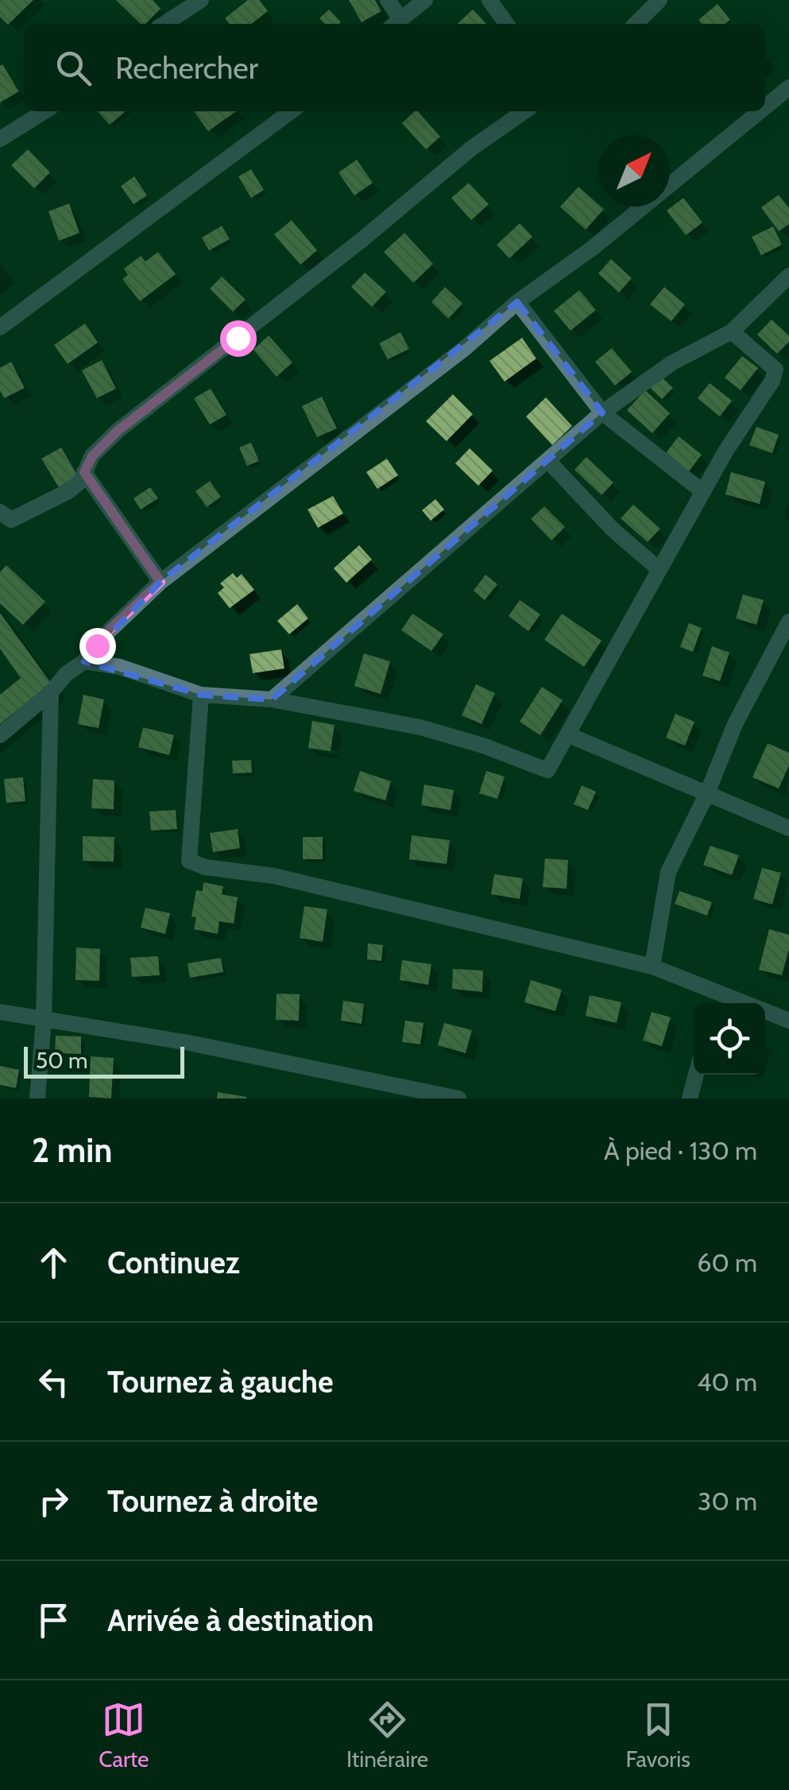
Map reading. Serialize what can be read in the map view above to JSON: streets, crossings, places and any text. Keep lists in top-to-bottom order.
{
  "scale_bar": "50 m",
  "north": "top right",
  "page": {
    "search": "Rechercher",
    "scale": "50 m",
    "heading": ["2 min", "À pied · 130 m"],
    "list": [
      ["Continuez", "60 m"],
      ["Tournez à gauche", "40 m"],
      ["Tournez à droite", "30 m"],
      "Arrivée à destination"
    ],
    "nav": ["Carte", "Itinéraire", "Favoris"]
  }
}
